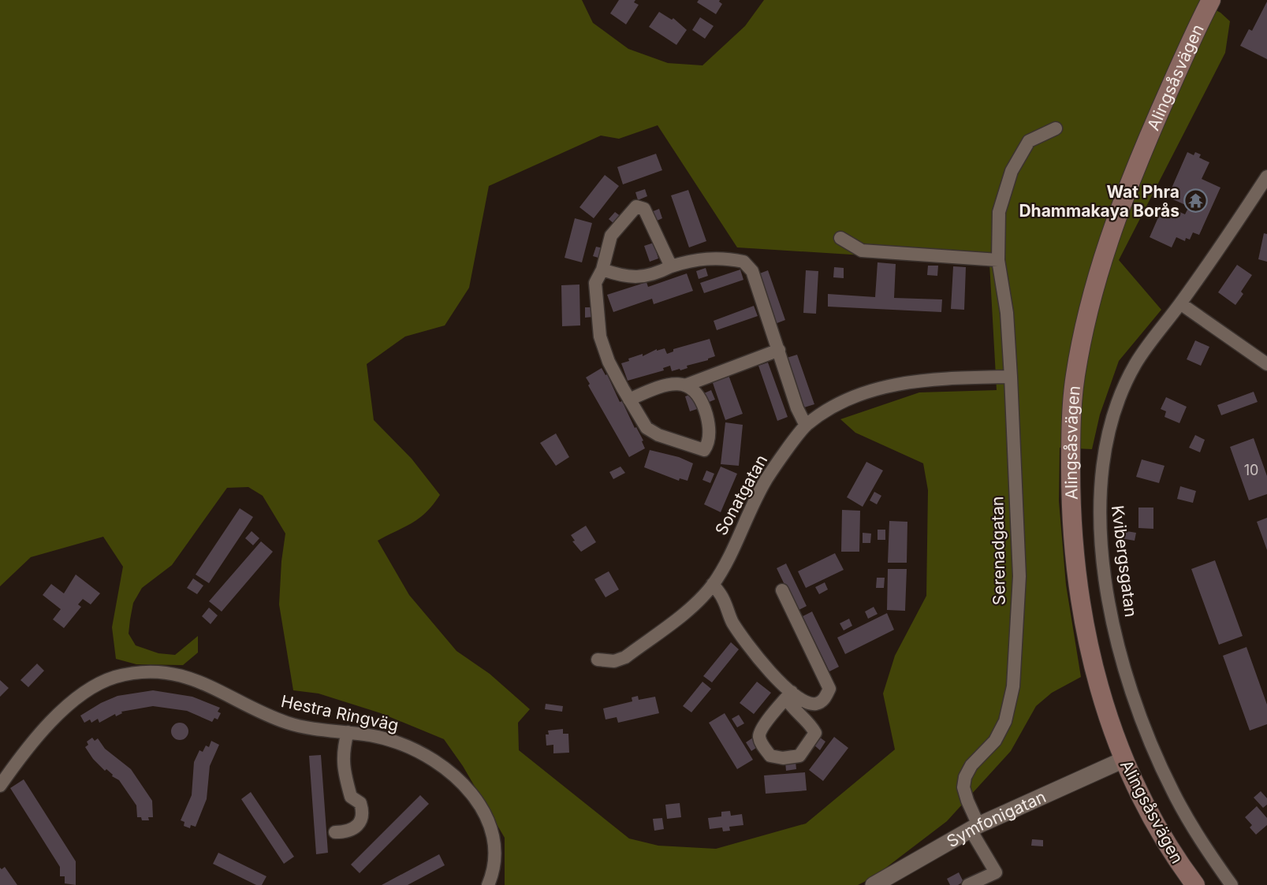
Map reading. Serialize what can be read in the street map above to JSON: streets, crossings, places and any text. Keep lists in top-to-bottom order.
{
  "streets": {
    "main road": ["Alingsåsvägen"],
    "street": [
      "Sonatgatan",
      "Serenadgatan",
      "Kvibergsgatan",
      "Hestra Ringväg",
      "Symfonigatan"
    ]
  },
  "crossings": [
    ["Alingsåsvägen", "Symfonigatan"],
    ["Sonatgatan", "Serenadgatan"],
    ["Serenadgatan", "Symfonigatan"]
  ],
  "places": {
    "temple": ["Wat Phra Dhammakaya Borås"]
  },
  "house_numbers": ["10"]
}
